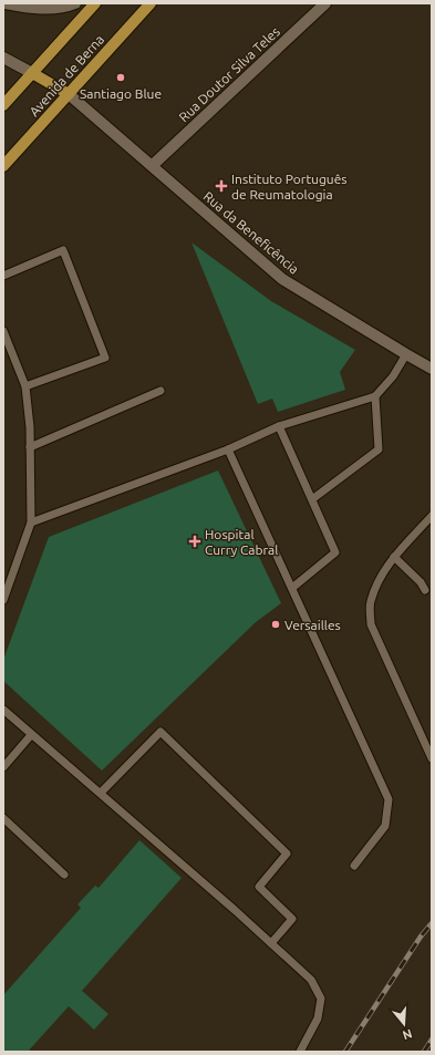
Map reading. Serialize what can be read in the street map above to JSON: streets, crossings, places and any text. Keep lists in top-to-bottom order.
{
  "streets": {
    "main road": ["Avenida de Berna"],
    "street": ["Rua Doutor Silva Teles", "Rua da Beneficência"]
  },
  "crossings": [
    ["Rua Doutor Silva Teles", "Rua da Beneficência"],
    ["Avenida de Berna", "Rua da Beneficência"]
  ],
  "places": {
    "other": ["Santiago Blue", "Versailles"],
    "health": ["Instituto Português de Reumatologia", "Hospital Curry Cabral"]
  },
  "north": "bottom"
}
